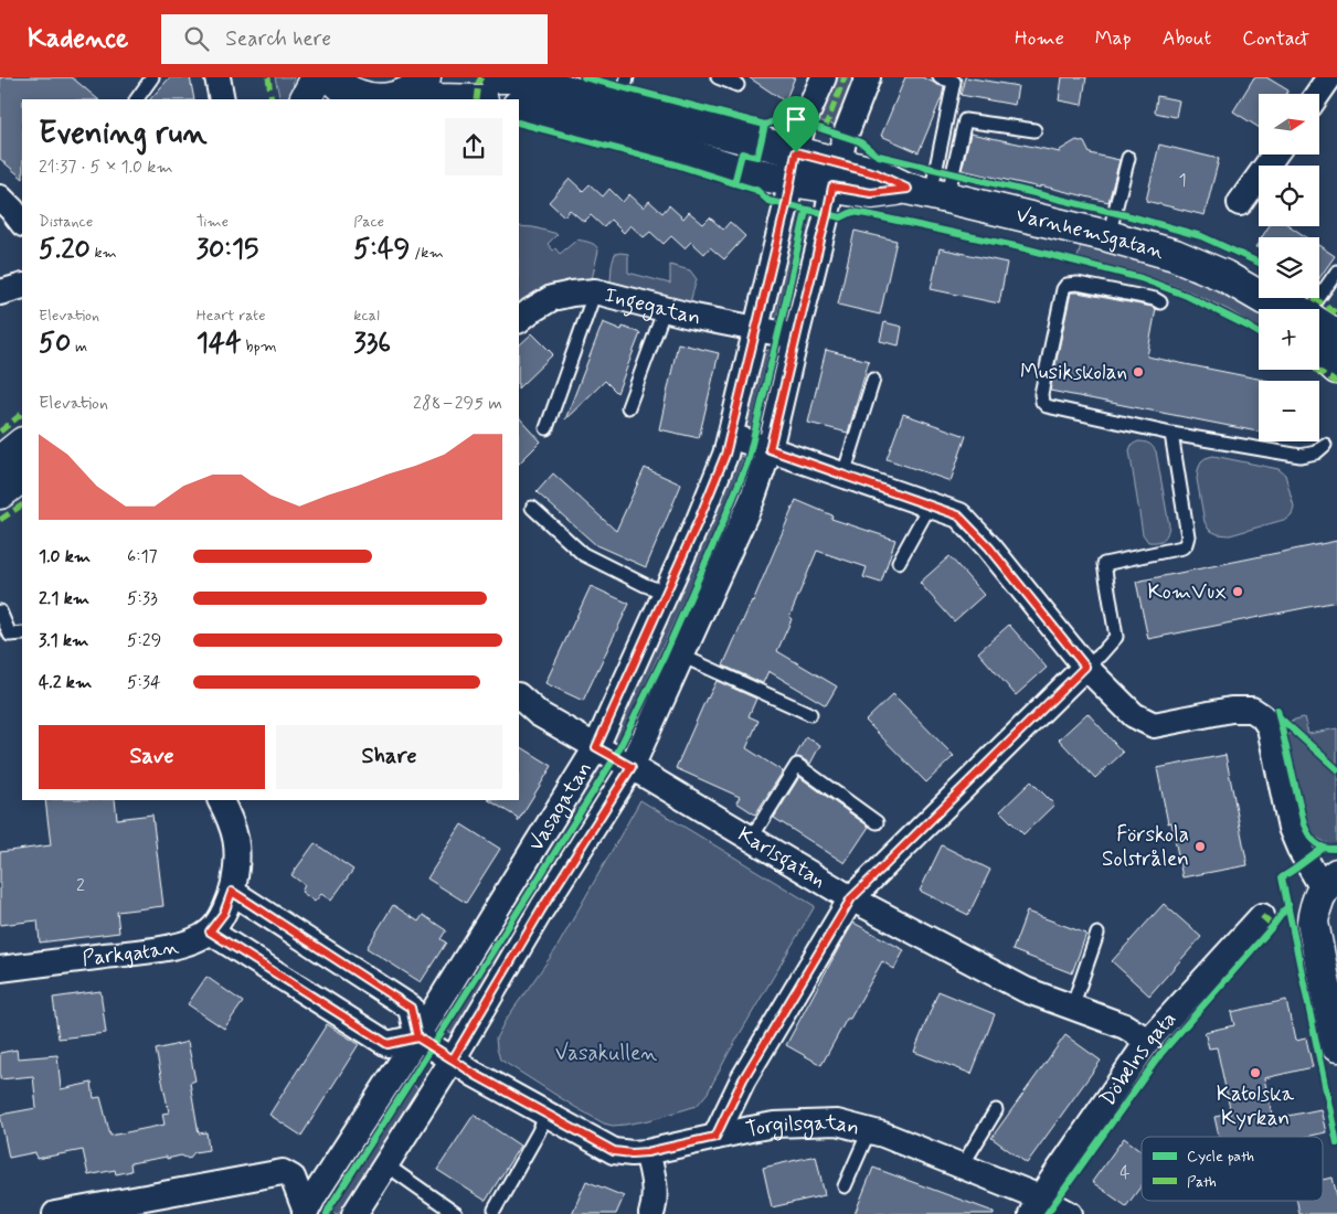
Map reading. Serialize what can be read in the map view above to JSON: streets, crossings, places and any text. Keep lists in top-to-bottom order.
{
  "streets": {
    "main road": ["Varnhemsgatan"],
    "street": [
      "Ingegatan",
      "Vasagatan",
      "Karlsgatan",
      "Parkgatan",
      "Döbelns gata",
      "Torgilsgatan"
    ]
  },
  "crossings": [
    ["Varnhemsgatan", "Vasagatan"],
    ["Ingegatan", "Vasagatan"],
    ["Vasagatan", "Karlsgatan"],
    ["Vasagatan", "Torgilsgatan"],
    ["Karlsgatan", "Döbelns gata"],
    ["Döbelns gata", "Torgilsgatan"]
  ],
  "parks": ["Vasakullen"],
  "places": [
    "Musikskolan",
    "KomVux",
    "Förskola Solstrålen",
    "Katolska Kyrkan"
  ],
  "house_numbers": ["1", "2", "4"],
  "legend": ["Cycle path", "Path"],
  "north": "right",
  "page": {
    "header": "Kadence",
    "search": "Search here",
    "nav": [
      "Home",
      "Map",
      "About",
      "Contact"
    ],
    "map_buttons": ["+", "−"],
    "heading": ["Evening run", "21:37 · 5 × 1.0 km"],
    "stats": [
      ["Distance", "5.20 km"],
      ["Time", "30:15"],
      ["Pace", "5:49 /km"],
      ["Elevation", "50 m"],
      ["Heart rate", "144 bpm"],
      ["kcal", "336"]
    ],
    "chart": ["Elevation", "288–295 m"],
    "list": [
      {
        "name": "1.0 km",
        "note": "6:17"
      },
      {
        "name": "2.1 km",
        "note": "5:33"
      },
      {
        "name": "3.1 km",
        "note": "5:29"
      },
      {
        "name": "4.2 km",
        "note": "5:34"
      }
    ],
    "buttons": ["Save", "Share"]
  }
}
